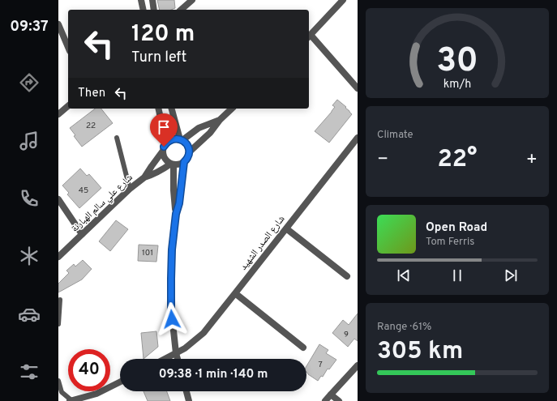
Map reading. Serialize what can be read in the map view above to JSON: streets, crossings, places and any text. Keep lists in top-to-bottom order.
{
  "streets": {
    "street": ["شارع علي سالم الهبارنة", "شارع الصدر الشهيد"]
  },
  "house_numbers": [
    "22",
    "45",
    "101",
    "9",
    "7"
  ],
  "page": {
    "tabs": "09:37",
    "turn": ["120 m", "Turn left"],
    "then": "Then",
    "tile": [
      "Climate",
      ["Range · 61%", "305 km"]
    ],
    "heat": ["−", "22°", "+"],
    "song": ["Open Road", "Tom Ferris"],
    "limit": "40",
    "trip": "09:38 · 1 min · 140 m",
    "gauge": ["30", "km/h"]
  }
}
